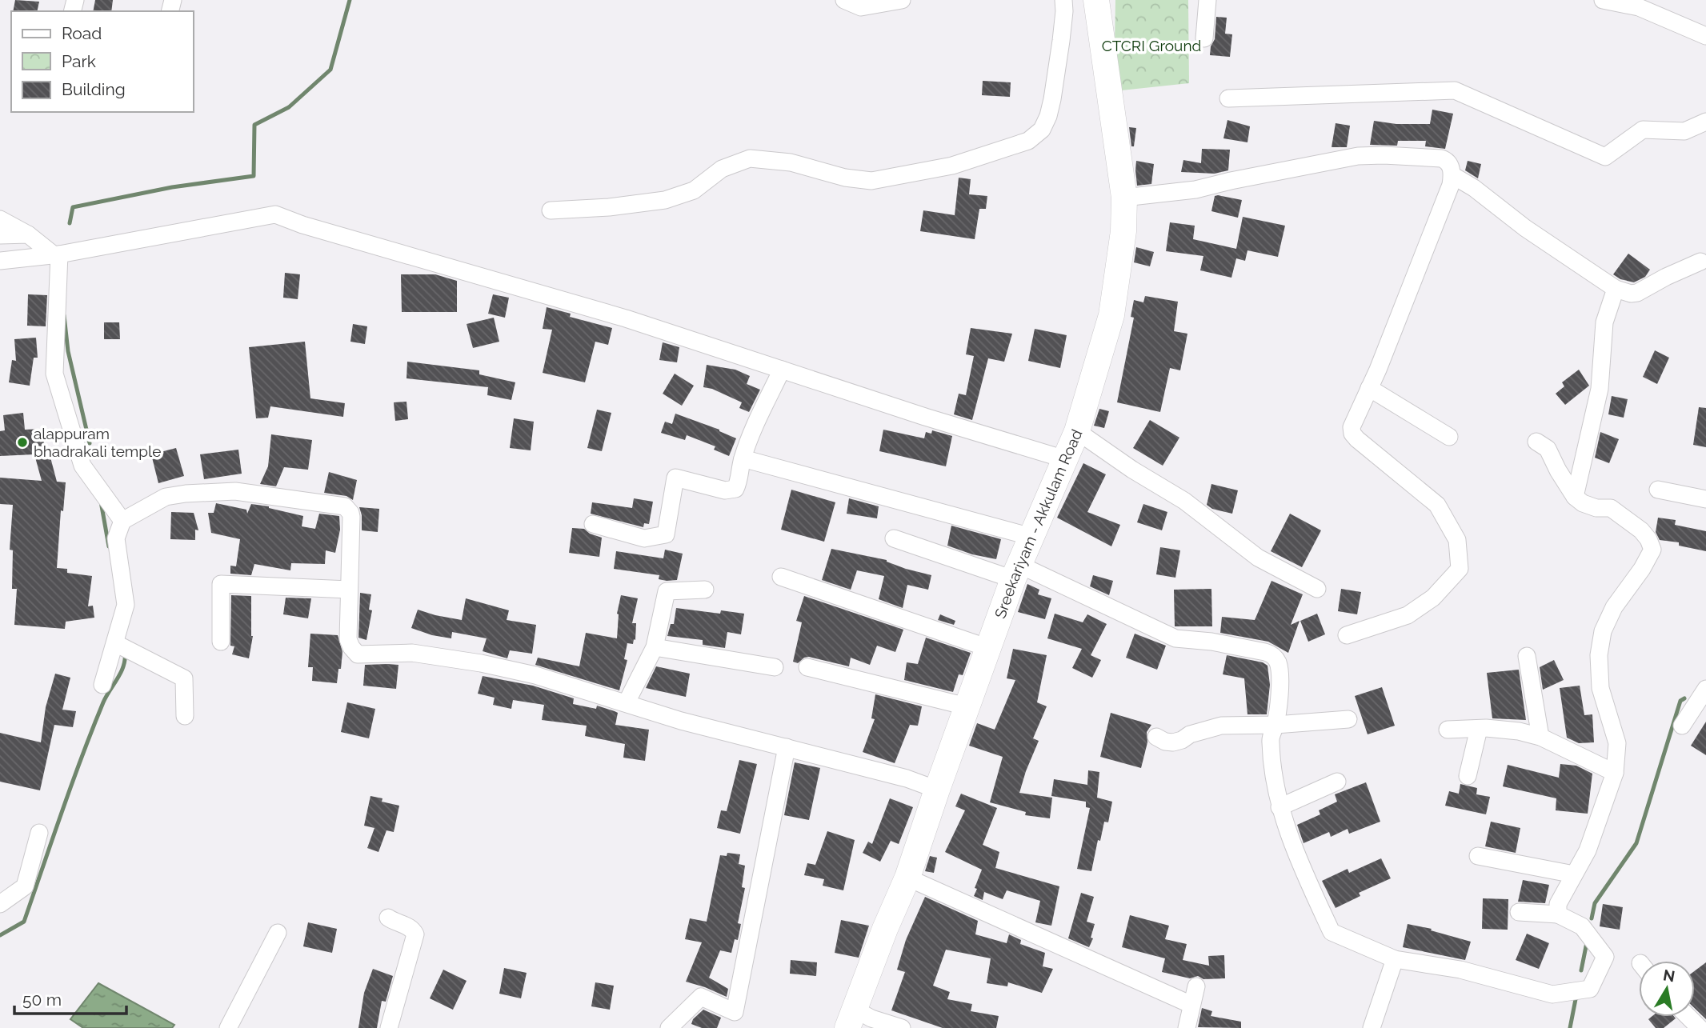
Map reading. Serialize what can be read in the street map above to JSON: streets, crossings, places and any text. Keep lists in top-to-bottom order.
{
  "streets": {
    "main road": ["Sreekariyam - Akkulam Road"]
  },
  "parks": ["CTCRI Ground"],
  "places": ["alappuram bhadrakali temple"],
  "legend": ["Road", "Park", "Building"],
  "scale_bar": "50 m",
  "north": "top"
}
